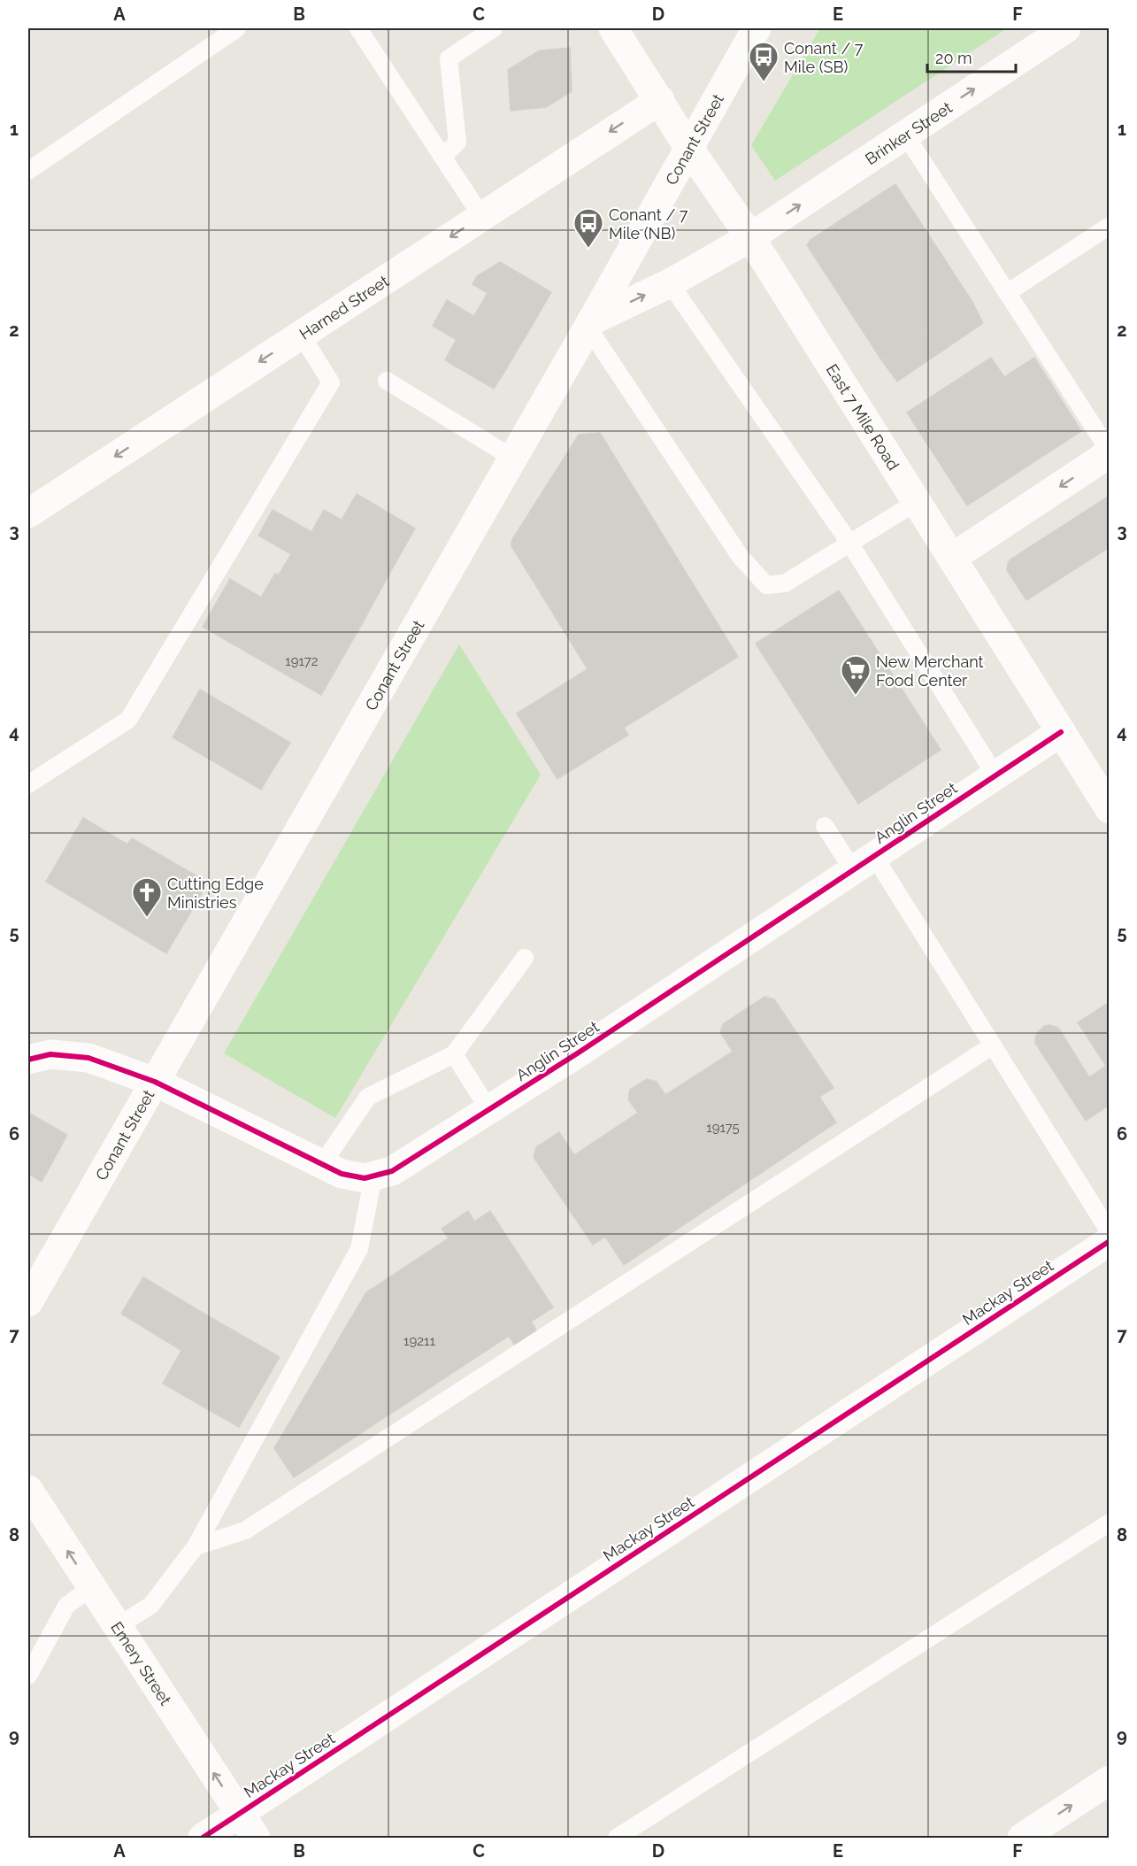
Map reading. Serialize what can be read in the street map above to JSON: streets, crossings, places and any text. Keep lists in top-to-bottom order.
{
  "streets": {
    "street": [
      "Brinker Street",
      "Conant Street",
      "Harned Street",
      "East 7 Mile Road",
      "Anglin Street",
      "Mackay Street",
      "Emery Street"
    ]
  },
  "crossings": [
    ["Brinker Street", "Conant Street"],
    ["Brinker Street", "East 7 Mile Road"],
    ["Conant Street", "East 7 Mile Road"],
    ["Conant Street", "Anglin Street"],
    ["Harned Street", "East 7 Mile Road"],
    ["East 7 Mile Road", "Anglin Street"],
    ["Mackay Street", "Emery Street"]
  ],
  "one_way": ["Brinker Street", "Harned Street", "Emery Street"],
  "places": {
    "bus stop": ["Conant / 7 Mile (SB)", "Conant / 7 Mile (NB)"],
    "supermarket": ["New Merchant Food Center"],
    "church": ["Cutting Edge Ministries"]
  },
  "house_numbers": ["19172", "19175", "19211"],
  "scale_bar": "20 m",
  "grid": {
    "columns": [
      "A",
      "B",
      "C",
      "D",
      "E",
      "F"
    ],
    "rows": [
      "1",
      "2",
      "3",
      "4",
      "5",
      "6",
      "7",
      "8",
      "9"
    ]
  }
}
